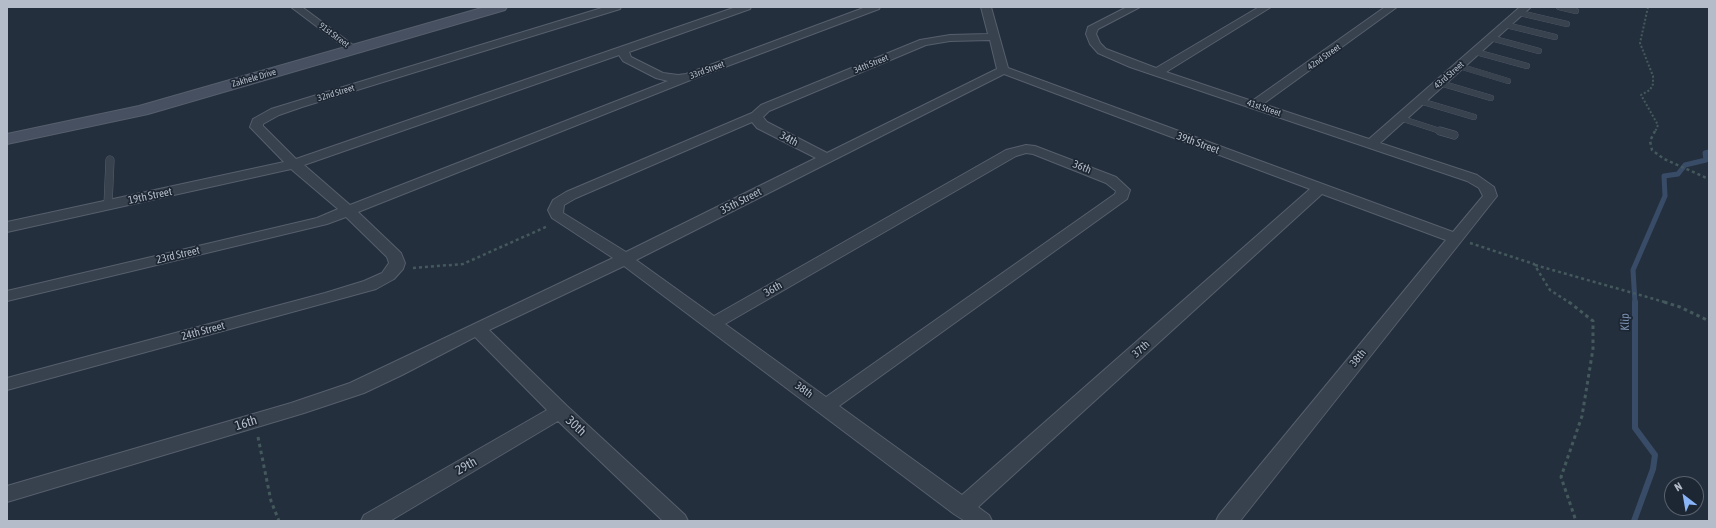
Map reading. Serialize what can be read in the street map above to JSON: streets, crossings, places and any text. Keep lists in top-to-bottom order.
{
  "streets": {
    "street": [
      "91st Street",
      "42nd Street",
      "34th Street",
      "33rd Street",
      "43rd Street",
      "Zakhele Drive",
      "32nd Street",
      "41st Street",
      "34th",
      "39th Street",
      "36th",
      "19th Street",
      "35th Street",
      "23rd Street",
      "24th Street",
      "37th",
      "38th",
      "16th",
      "30th",
      "29th"
    ]
  },
  "crossings": [
    ["91st Street", "Zakhele Drive"],
    ["42nd Street", "41st Street"],
    ["34th Street", "34th"],
    ["34th Street", "38th"],
    ["33rd Street", "19th Street"],
    ["33rd Street", "23rd Street"],
    ["43rd Street", "41st Street"],
    ["32nd Street", "19th Street"],
    ["32nd Street", "23rd Street"],
    ["32nd Street", "24th Street"],
    ["41st Street", "38th"],
    ["34th", "35th Street"],
    ["39th Street", "35th Street"],
    ["39th Street", "37th"],
    ["39th Street", "38th"],
    ["36th", "38th"],
    ["35th Street", "38th"],
    ["35th Street", "16th"],
    ["35th Street", "30th"],
    ["37th", "38th"],
    ["16th", "30th"],
    ["30th", "29th"]
  ],
  "water": ["Klip"],
  "north": "top left"
}
